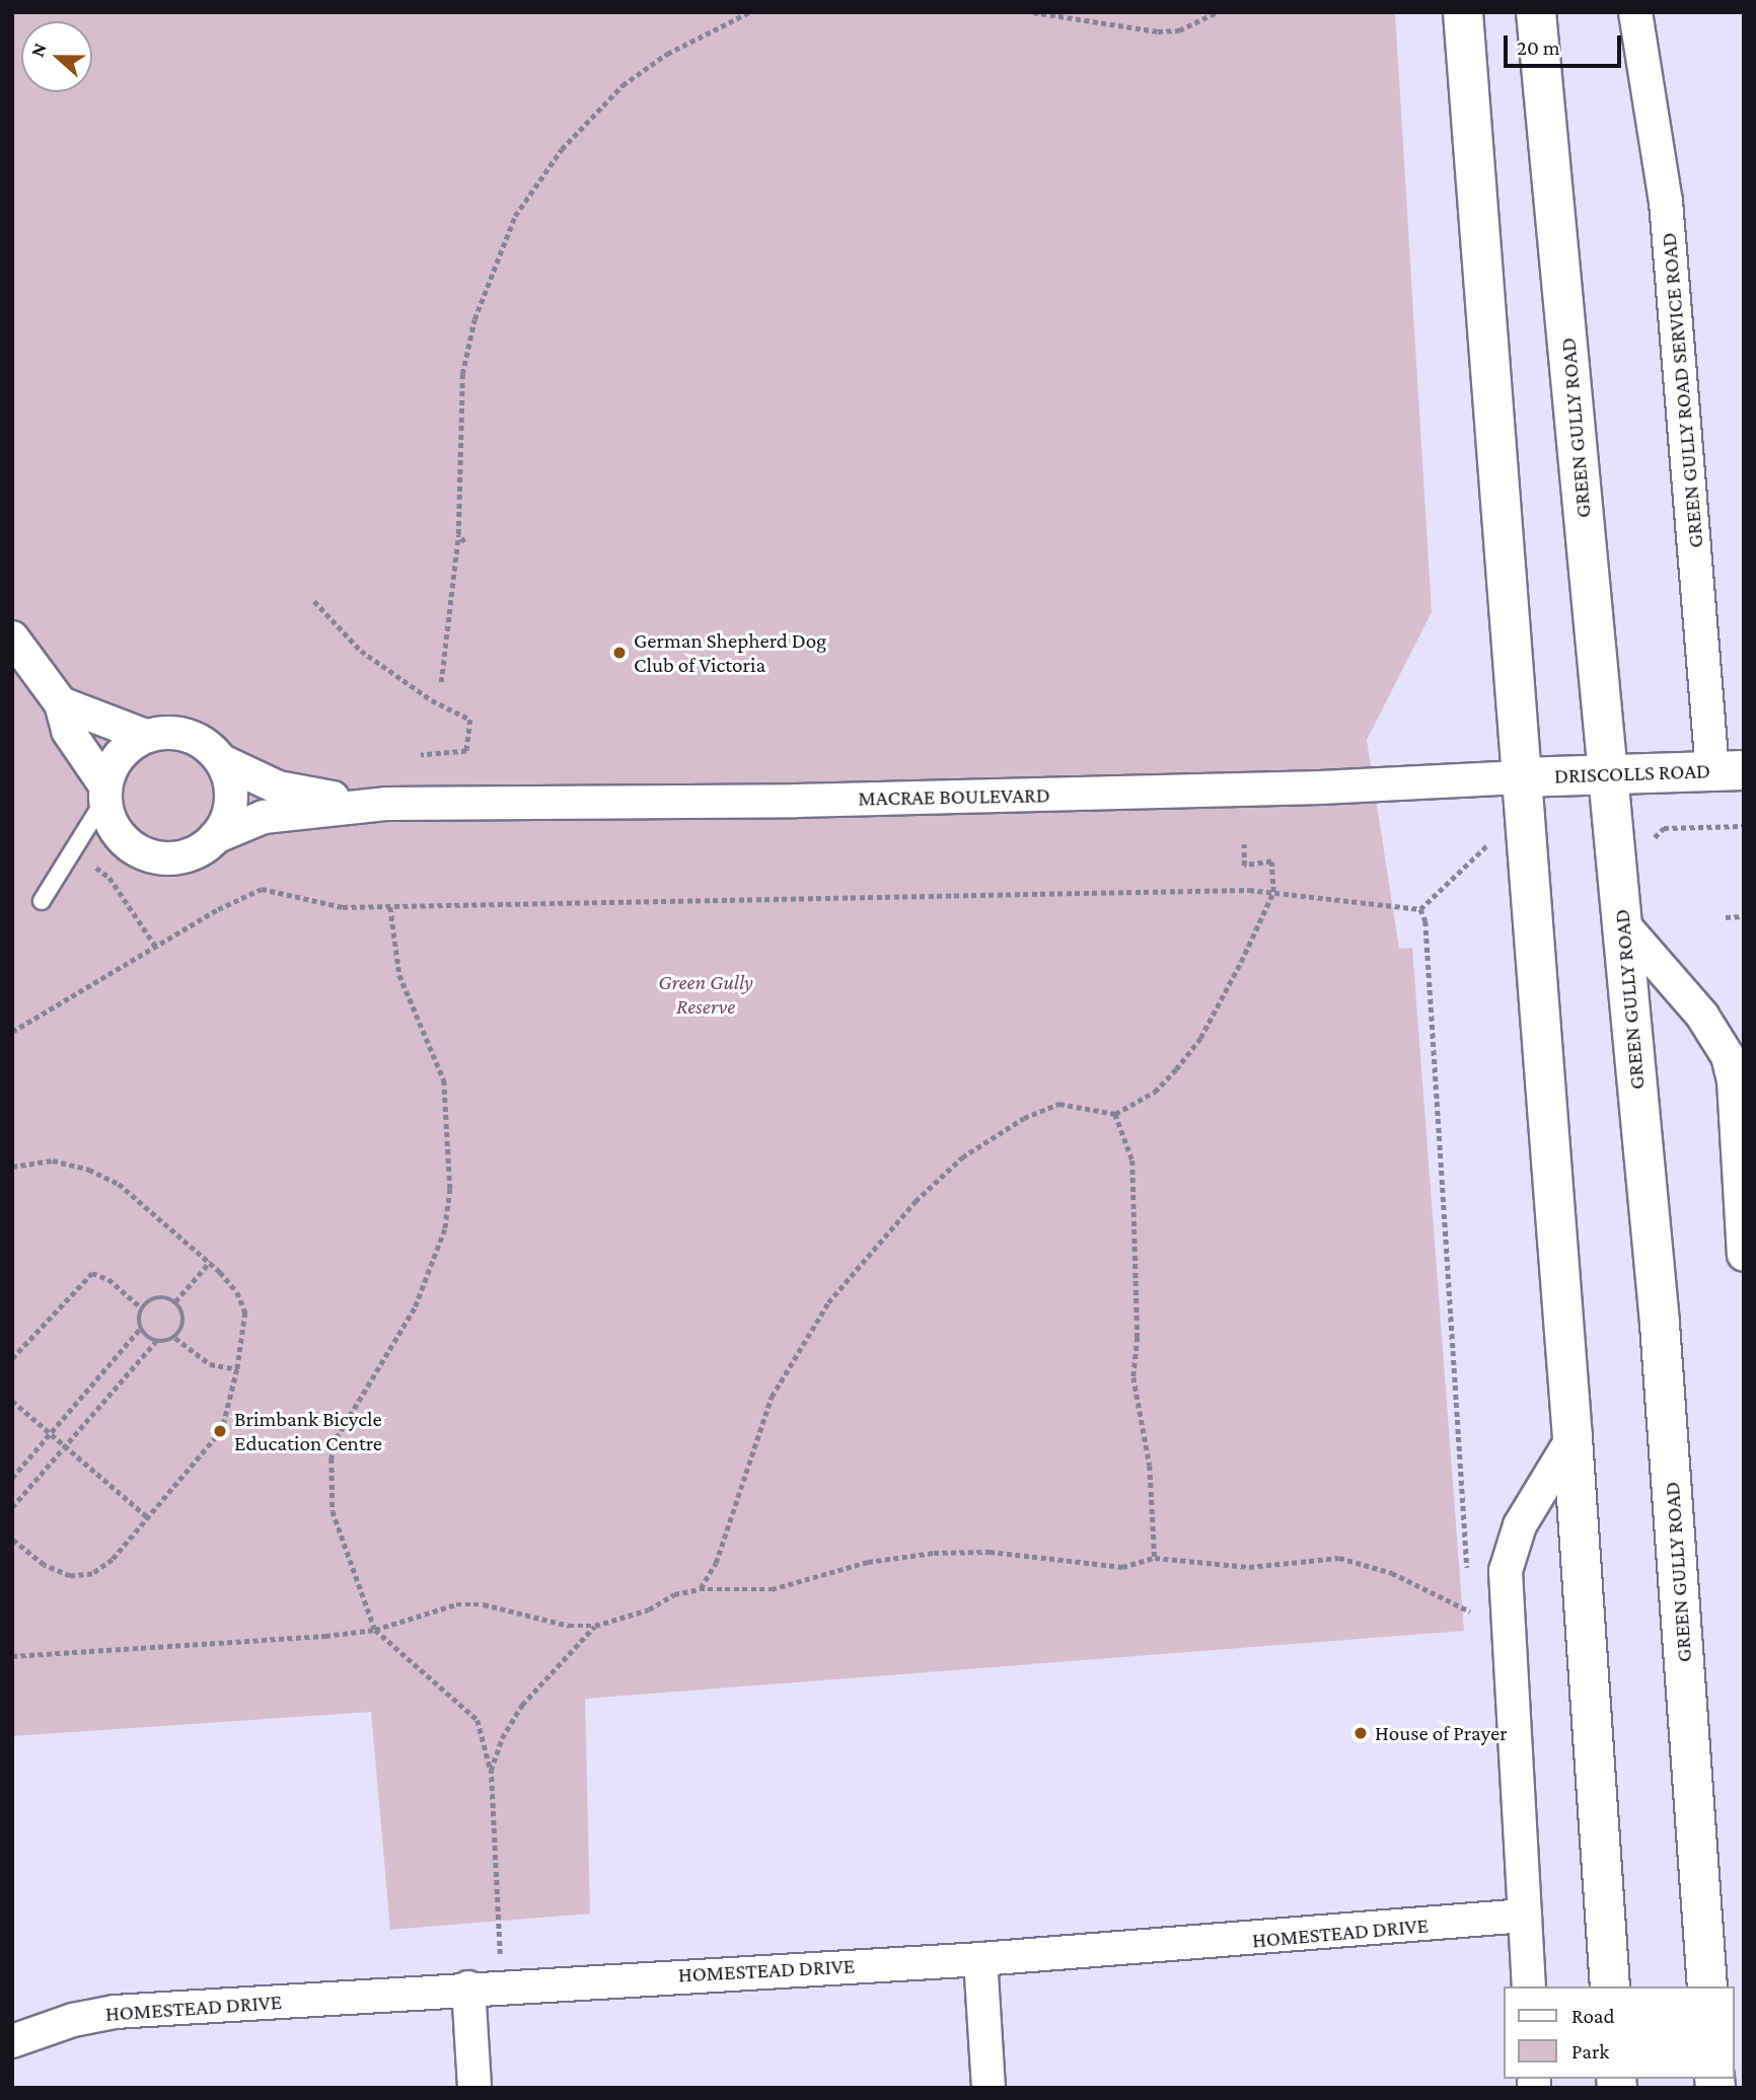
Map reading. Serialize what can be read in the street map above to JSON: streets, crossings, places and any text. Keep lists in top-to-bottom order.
{
  "streets": {
    "main road": ["GREEN GULLY ROAD", "DRISCOLLS ROAD"],
    "street": ["GREEN GULLY ROAD SERVICE ROAD", "MACRAE BOULEVARD", "HOMESTEAD DRIVE"]
  },
  "crossings": [
    ["GREEN GULLY ROAD SERVICE ROAD", "DRISCOLLS ROAD"],
    ["GREEN GULLY ROAD", "DRISCOLLS ROAD"],
    ["DRISCOLLS ROAD", "MACRAE BOULEVARD"]
  ],
  "parks": ["Green Gully Reserve"],
  "places": ["German Shepherd Dog Club of Victoria", "Brimbank Bicycle Education Centre", "House of Prayer"],
  "legend": ["Road", "Park"],
  "scale_bar": "20 m",
  "north": "left"
}
